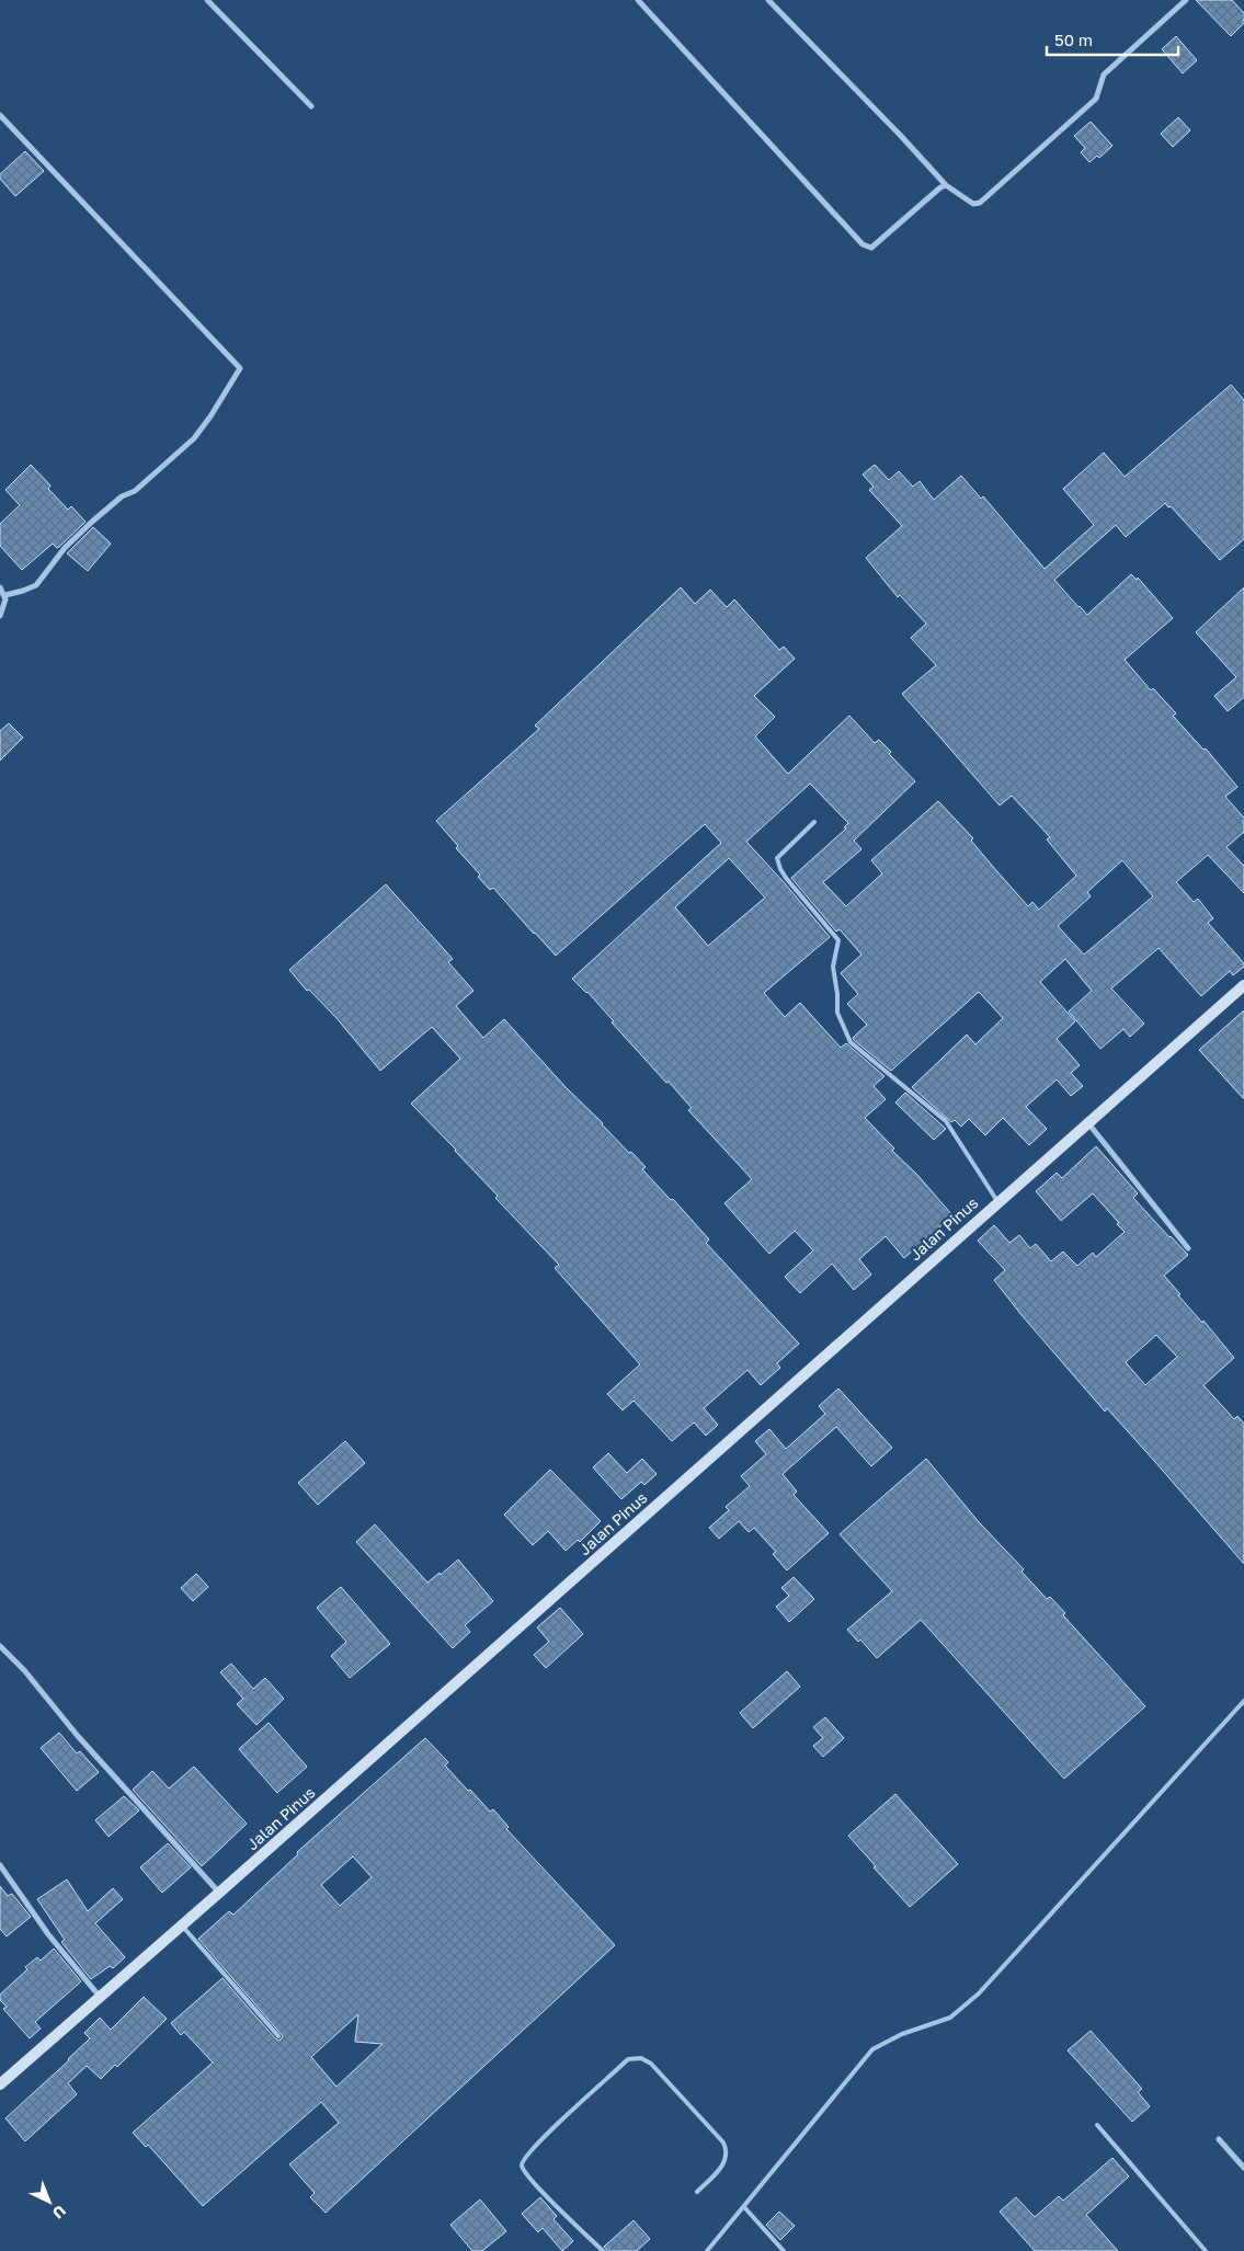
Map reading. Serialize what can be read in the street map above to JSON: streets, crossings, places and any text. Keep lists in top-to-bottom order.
{
  "streets": {
    "street": ["Jalan Pinus"]
  },
  "scale_bar": "50 m",
  "north": "bottom right"
}
